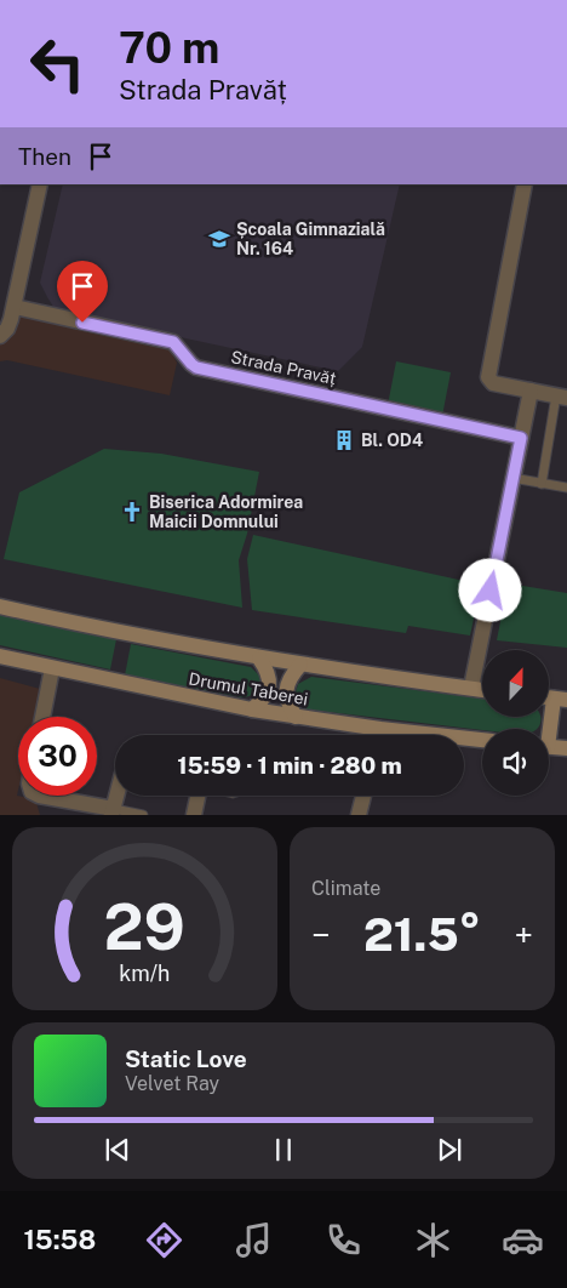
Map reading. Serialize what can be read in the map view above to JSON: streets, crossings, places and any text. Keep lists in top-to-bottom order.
{
  "streets": {
    "main road": ["Drumul Taberei"],
    "street": ["Strada Pravăț"]
  },
  "places": {
    "school or university": ["Școala Gimnazială Nr. 164"],
    "building": ["Bl. OD4"],
    "church": ["Biserica Adormirea Maicii Domnului"]
  },
  "north": "top",
  "page": {
    "turn": ["70 m", "Strada Pravăț"],
    "then": "Then",
    "limit": "30",
    "trip": "15:59 · 1 min · 280 m",
    "tile": "Climate",
    "heat": ["−", "21.5°", "+"],
    "song": ["Static Love", "Velvet Ray"],
    "tabs": "15:58",
    "gauge": ["29", "km/h"]
  }
}
